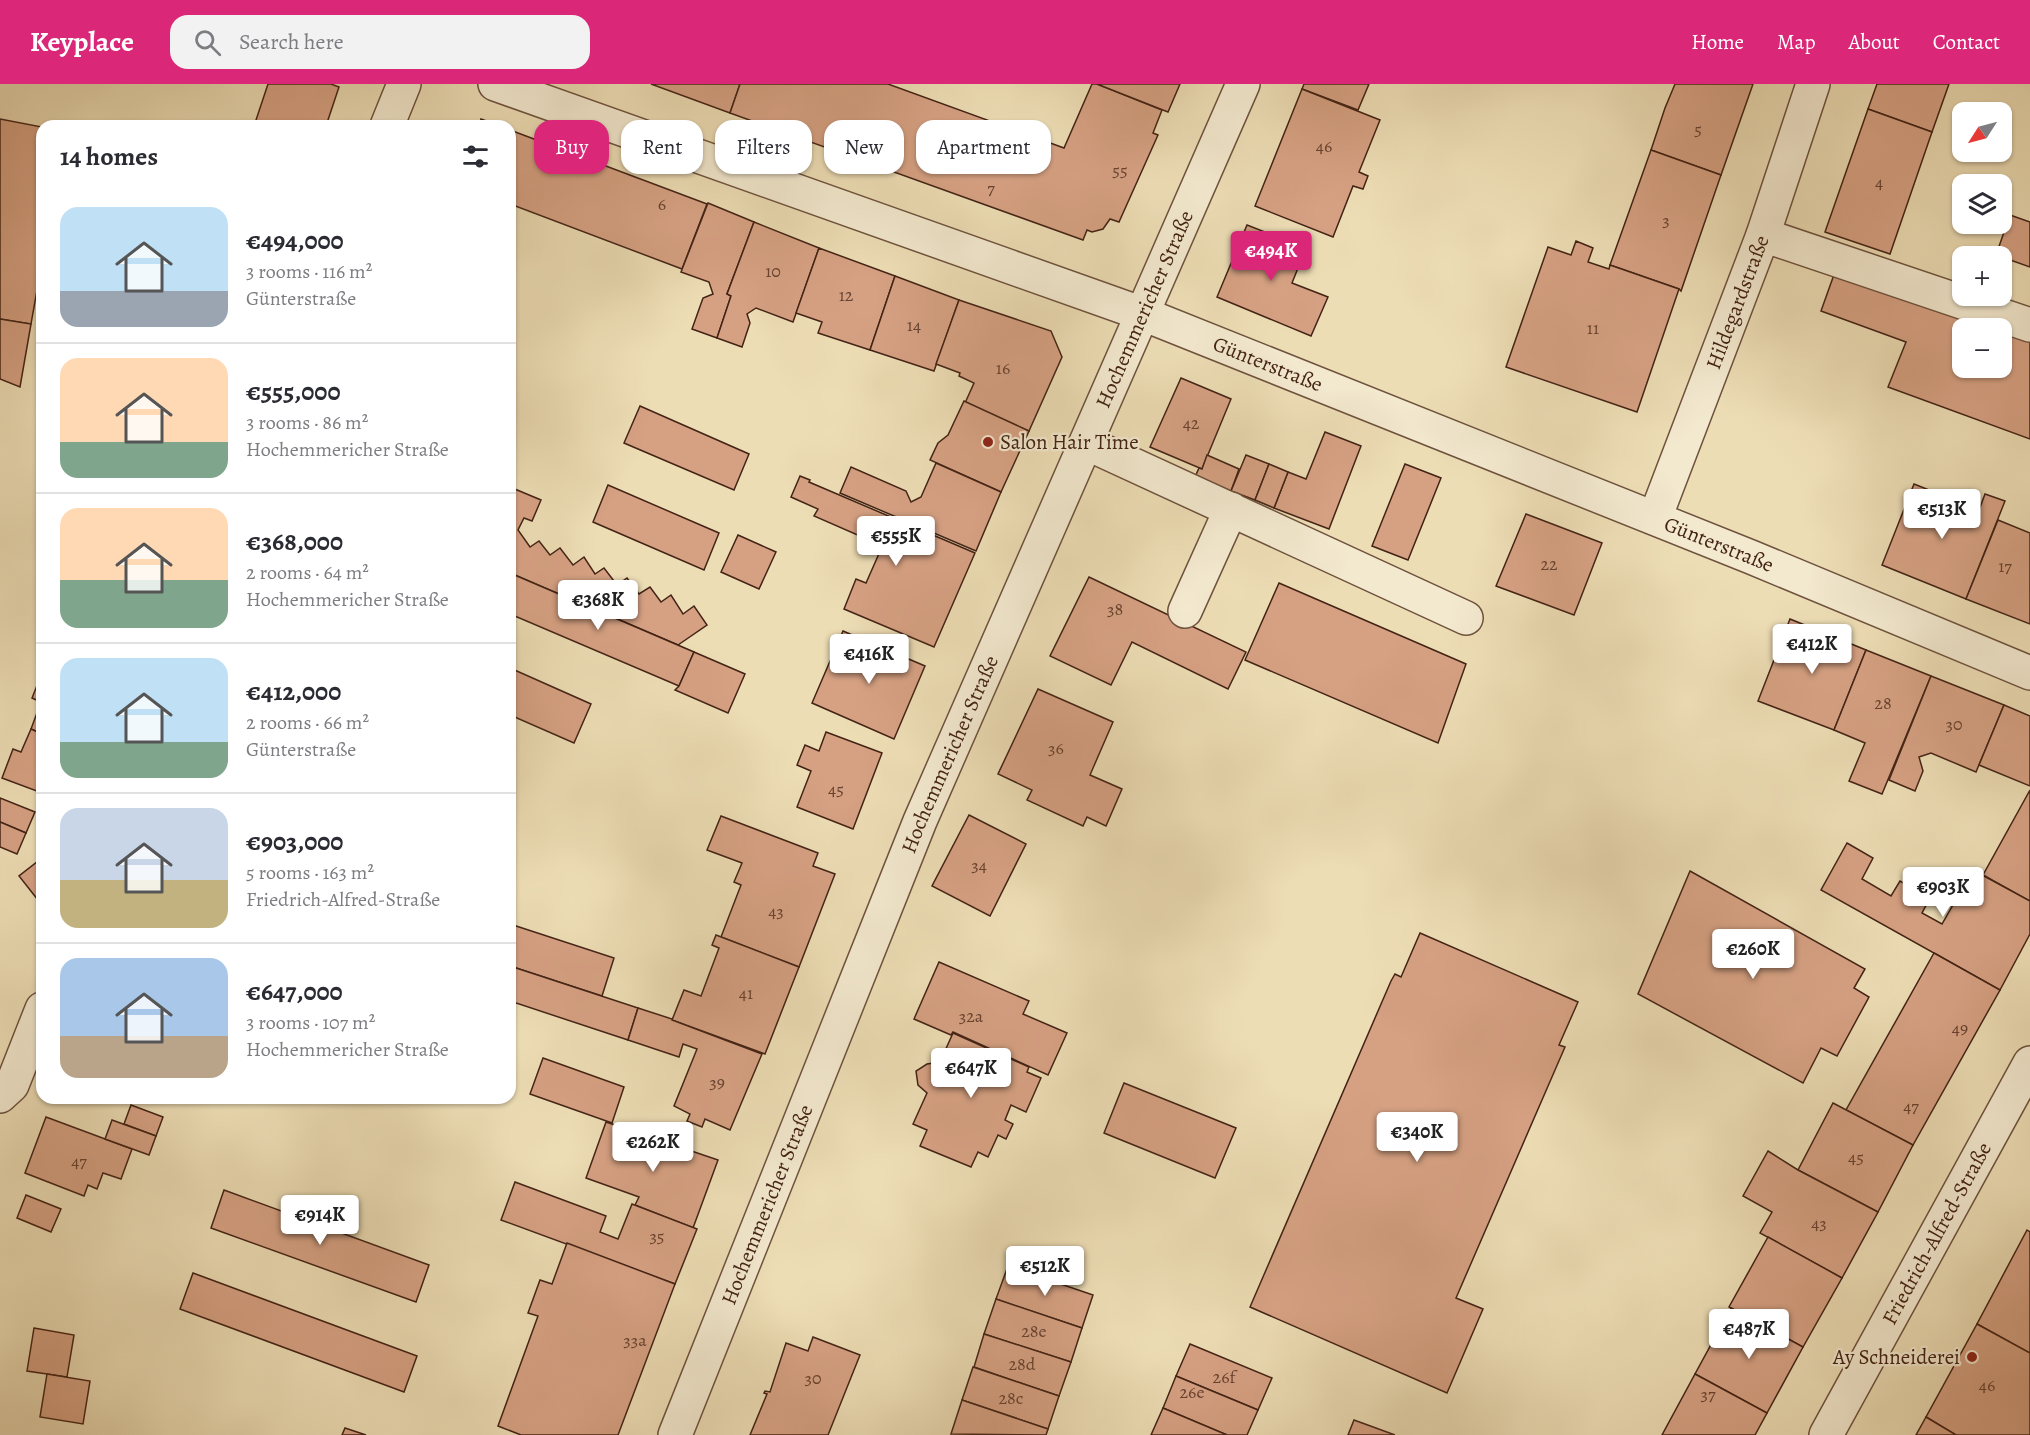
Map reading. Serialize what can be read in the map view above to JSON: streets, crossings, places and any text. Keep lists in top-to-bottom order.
{
  "streets": {
    "street": [
      "Hildegardstraße",
      "Hochemmericher Straße",
      "Günterstraße",
      "Friedrich-Alfred-Straße"
    ]
  },
  "crossings": [
    ["Hildegardstraße", "Günterstraße"],
    ["Hochemmericher Straße", "Günterstraße"]
  ],
  "places": ["Salon Hair Time", "Ay Schneiderei"],
  "house_numbers": [
    "5",
    "46",
    "55",
    "4",
    "7",
    "6",
    "3",
    "10",
    "12",
    "14",
    "11",
    "16",
    "42",
    "22",
    "17",
    "38",
    "28",
    "30",
    "36",
    "45",
    "34",
    "43",
    "41",
    "32a",
    "49",
    "39",
    "47",
    "45",
    "47",
    "43",
    "35",
    "28e",
    "33a",
    "28d",
    "26f",
    "30",
    "46",
    "26e",
    "37",
    "28c"
  ],
  "north": "bottom left",
  "page": {
    "header": "Keyplace",
    "search": "Search here",
    "nav": [
      "Home",
      "Map",
      "About",
      "Contact"
    ],
    "map_buttons": ["+", "−"],
    "chip": [
      "Buy",
      "Rent",
      "Filters",
      "New",
      "Apartment"
    ],
    "heading": "14 homes",
    "list": [
      {
        "name": "€494,000",
        "note": "3 rooms · 116 m² · Günterstraße"
      },
      {
        "name": "€555,000",
        "note": "3 rooms · 86 m² · Hochemmericher Straße"
      },
      {
        "name": "€368,000",
        "note": "2 rooms · 64 m² · Hochemmericher Straße"
      },
      {
        "name": "€412,000",
        "note": "2 rooms · 66 m² · Günterstraße"
      },
      {
        "name": "€903,000",
        "note": "5 rooms · 163 m² · Friedrich-Alfred-Straße"
      },
      {
        "name": "€647,000",
        "note": "3 rooms · 107 m² · Hochemmericher Straße"
      }
    ],
    "price": [
      "€494K",
      "€513K",
      "€555K",
      "€368K",
      "€412K",
      "€416K",
      "€903K",
      "€260K",
      "€647K",
      "€340K",
      "€262K",
      "€914K",
      "€512K",
      "€487K"
    ]
  }
}
